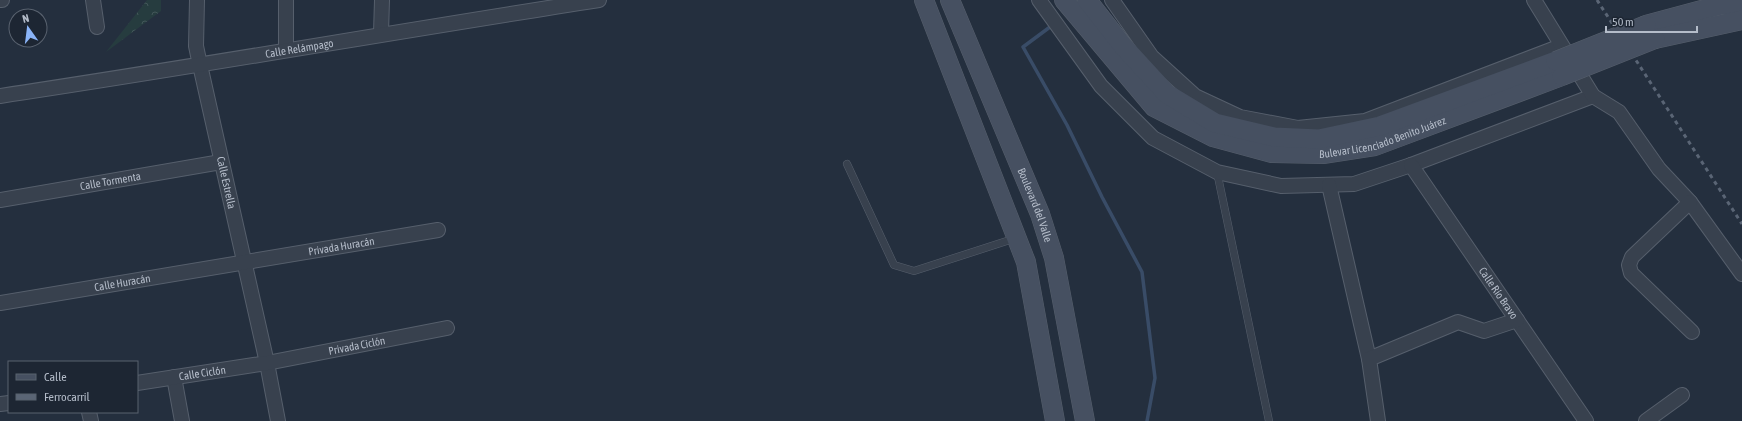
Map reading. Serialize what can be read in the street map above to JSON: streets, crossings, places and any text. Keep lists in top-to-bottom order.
{
  "streets": {
    "street": [
      "Calle Relámpago",
      "Bulevar Licenciado Benito Juárez",
      "Calle Tormenta",
      "Calle Estrella",
      "Boulevard del Valle",
      "Privada Huracán",
      "Calle Huracán",
      "Calle Río Bravo",
      "Privada Ciclón",
      "Calle Ciclón"
    ]
  },
  "crossings": [
    ["Calle Relámpago", "Calle Estrella"],
    ["Calle Tormenta", "Calle Estrella"],
    ["Calle Estrella", "Privada Huracán"],
    ["Calle Estrella", "Calle Huracán"],
    ["Calle Estrella", "Privada Ciclón"],
    ["Calle Estrella", "Calle Ciclón"],
    ["Privada Huracán", "Calle Huracán"],
    ["Privada Ciclón", "Calle Ciclón"]
  ],
  "legend": ["Calle", "Ferrocarril"],
  "scale_bar": "50 m",
  "north": "top"
}
